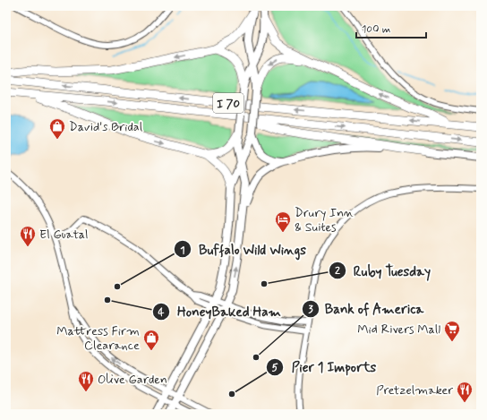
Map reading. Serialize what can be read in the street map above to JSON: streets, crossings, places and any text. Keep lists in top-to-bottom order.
{
  "streets": {
    "highway": ["I 70"]
  },
  "places": {
    "shop": ["David's Bridal", "Mattress Firm Clearance"],
    "hotel": ["Drury Inn & Suites"],
    "restaurant": ["El Guatal", "Olive Garden", "Pretzelmaker"],
    "other": [
      "Ruby Tuesday",
      "Buffalo Wild Wings",
      "HoneyBaked Ham",
      "Bank of America",
      "Pier 1 Imports"
    ],
    "supermarket": ["Mid Rivers Mall"]
  },
  "scale_bar": "100 m"
}
